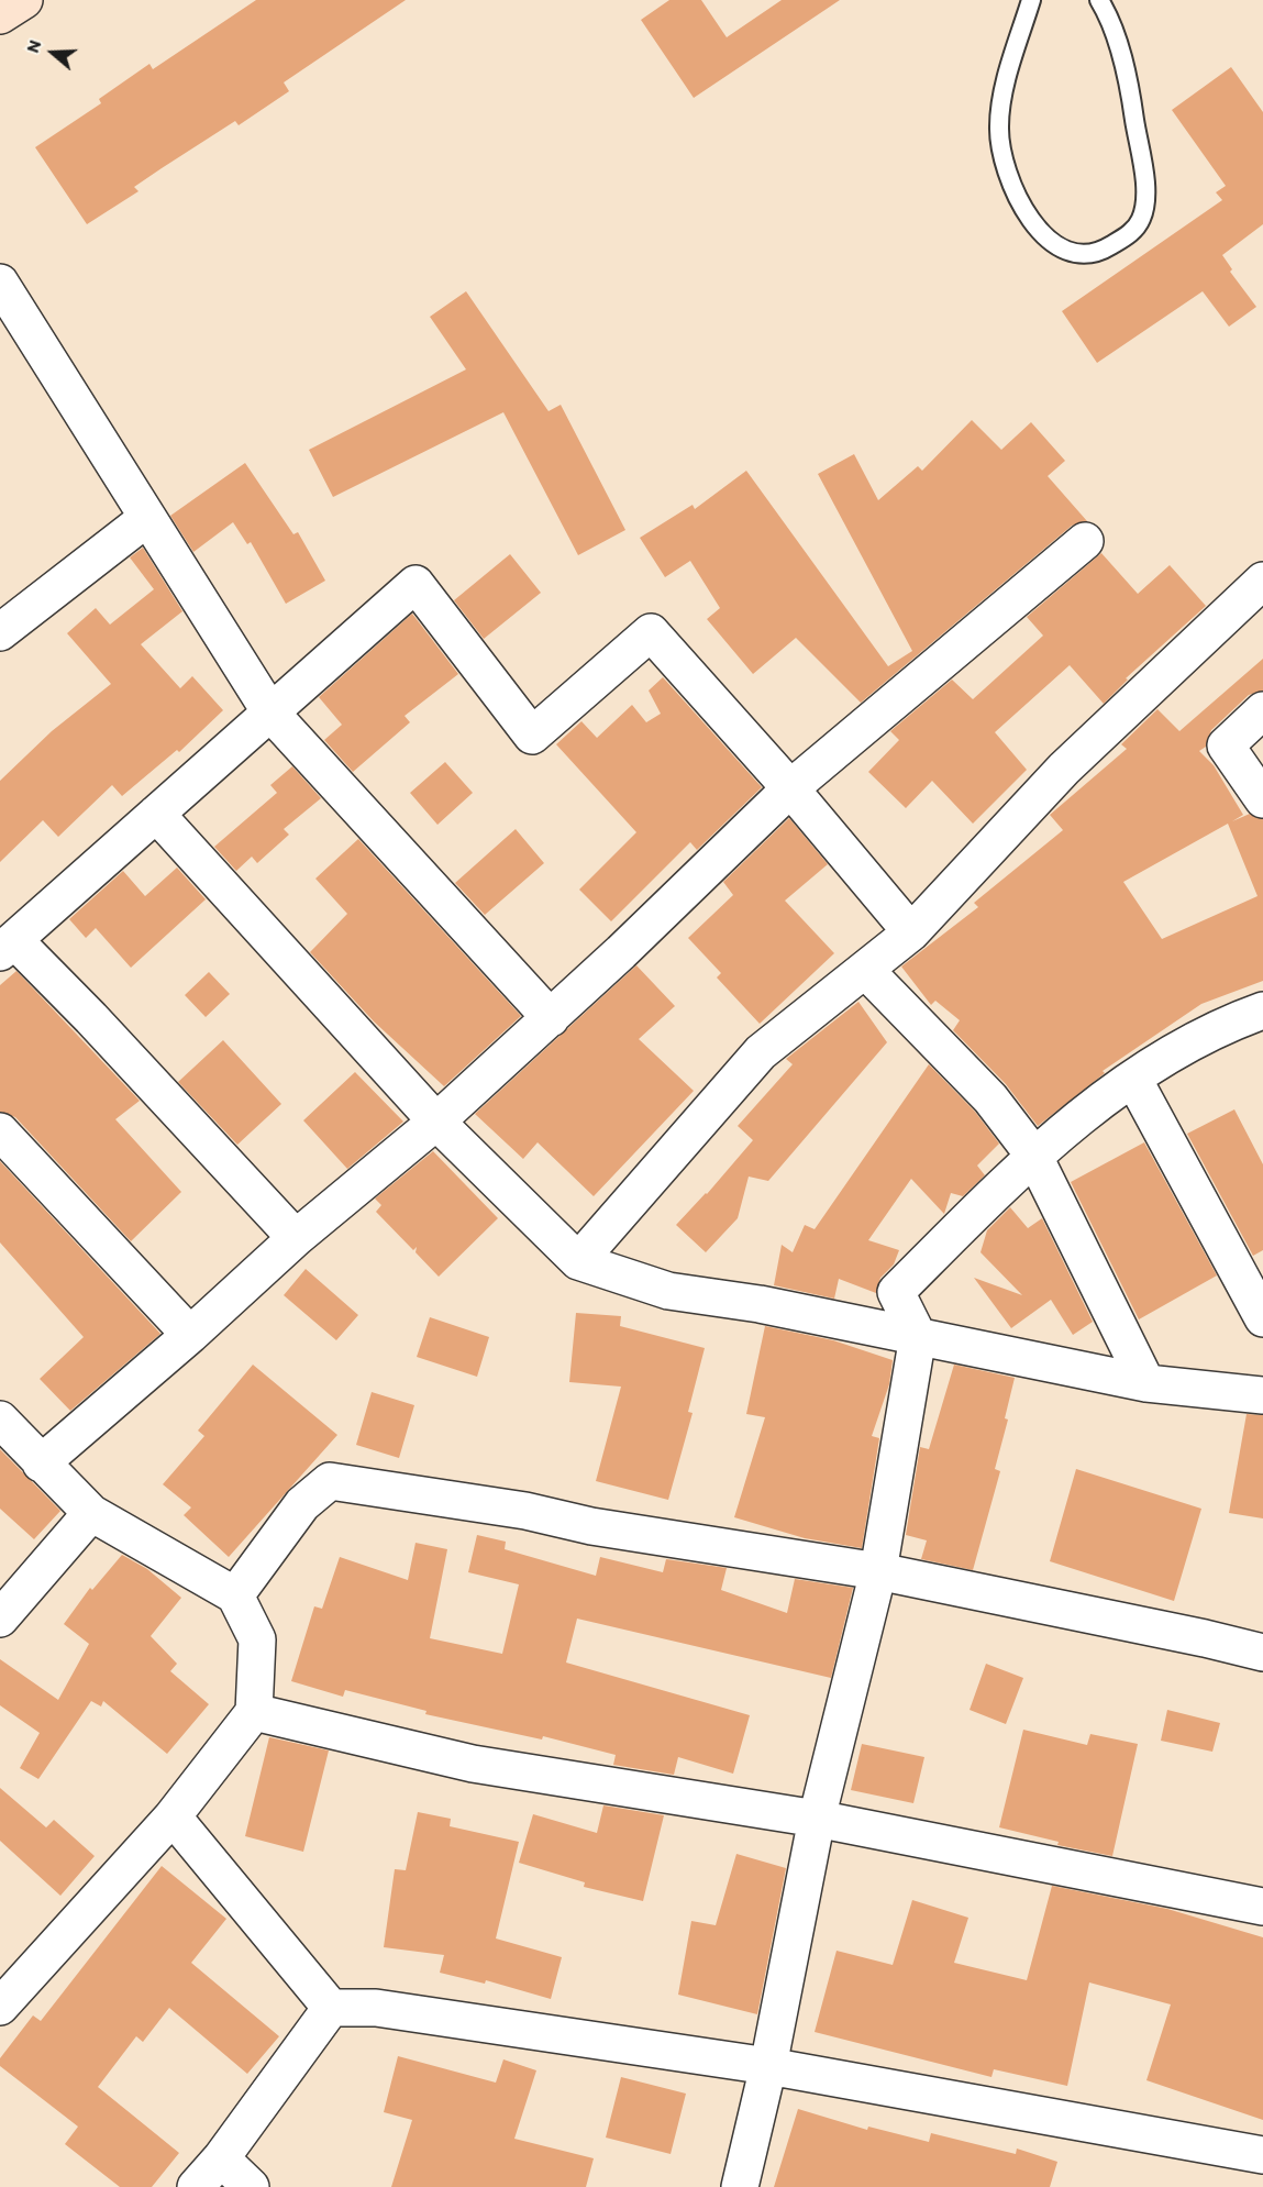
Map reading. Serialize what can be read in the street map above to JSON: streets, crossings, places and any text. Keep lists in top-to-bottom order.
{
  "north": "left"
}
